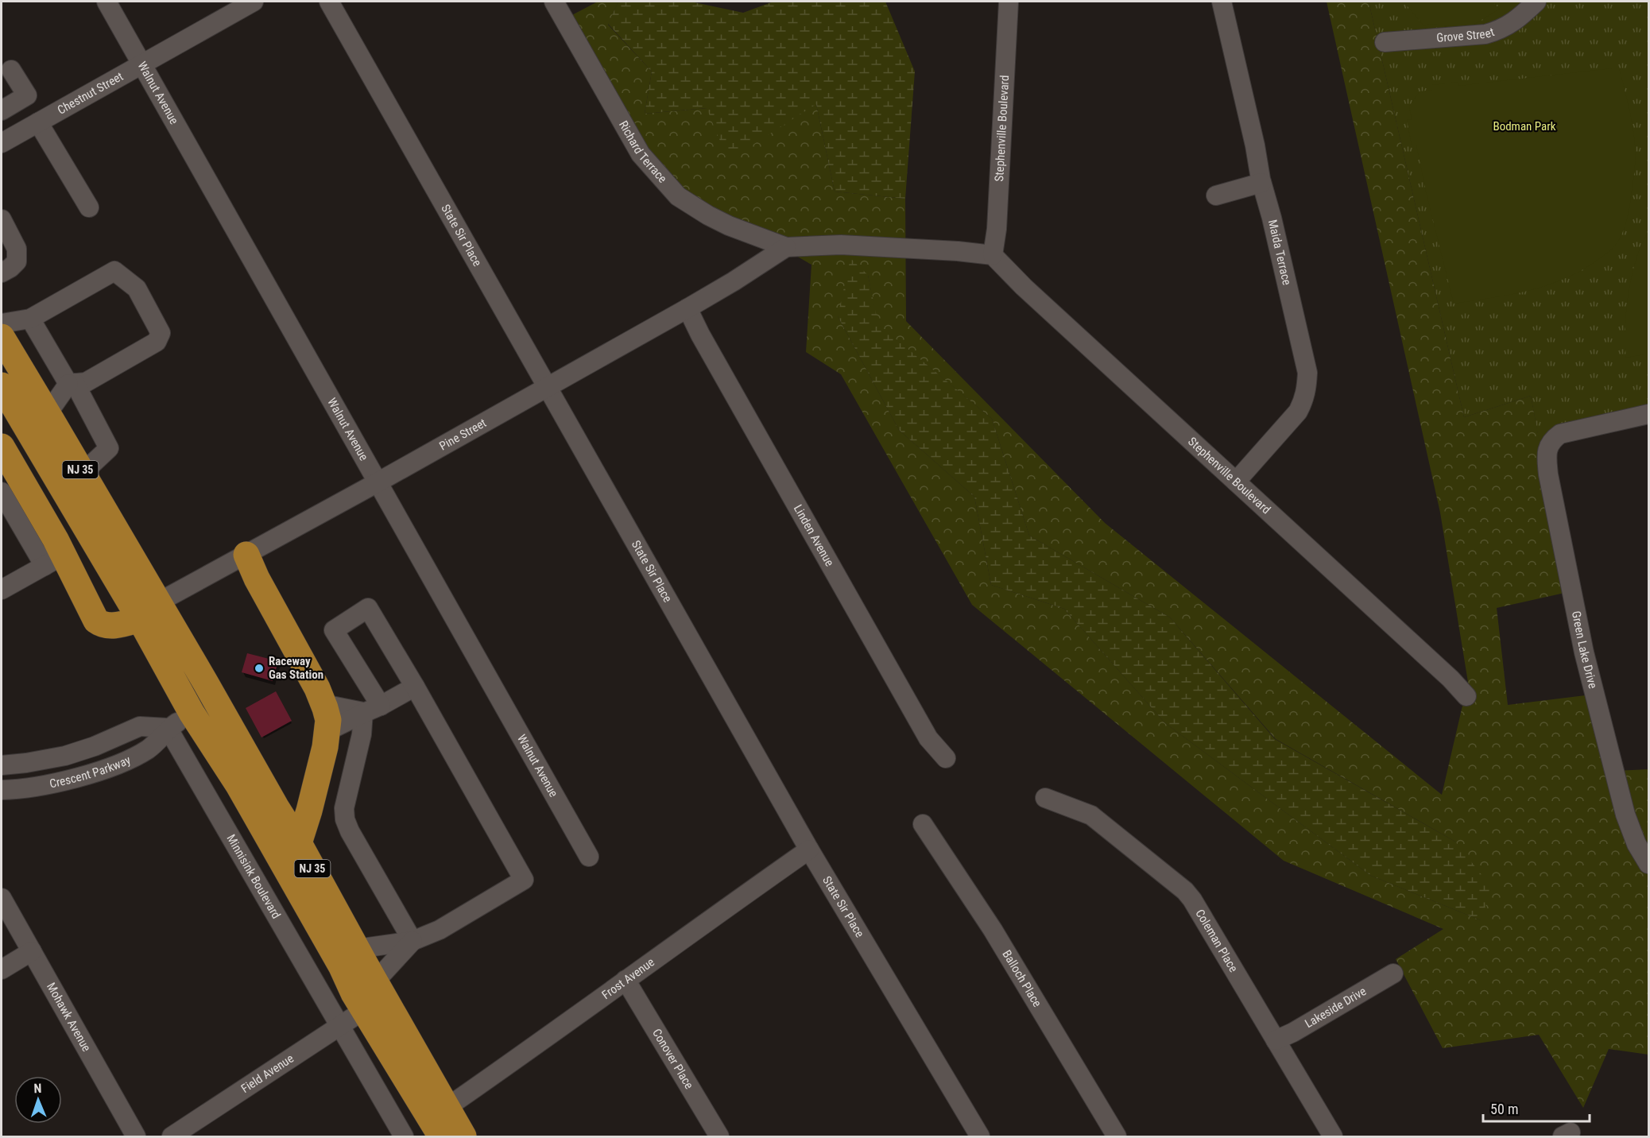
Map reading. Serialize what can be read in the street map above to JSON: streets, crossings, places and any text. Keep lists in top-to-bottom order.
{
  "streets": {
    "highway": ["NJ 35"],
    "street": [
      "Grove Street",
      "Walnut Avenue",
      "Chestnut Street",
      "Stephenville Boulevard",
      "Richard Terrace",
      "State Sir Place",
      "Maida Terrace",
      "Pine Street",
      "Linden Avenue",
      "Green Lake Drive",
      "Crescent Parkway",
      "Minnisink Boulevard",
      "Coleman Place",
      "Frost Avenue",
      "Balloch Place",
      "Lakeside Drive",
      "Mohawk Avenue",
      "Conover Place",
      "Field Avenue"
    ]
  },
  "crossings": [
    ["Walnut Avenue", "Chestnut Street"],
    ["Walnut Avenue", "Pine Street"],
    ["Stephenville Boulevard", "Maida Terrace"],
    ["Richard Terrace", "Pine Street"],
    ["State Sir Place", "Pine Street"],
    ["State Sir Place", "Frost Avenue"],
    ["Pine Street", "NJ 35"],
    ["Pine Street", "Linden Avenue"],
    ["NJ 35", "Crescent Parkway"],
    ["NJ 35", "Frost Avenue"],
    ["NJ 35", "Field Avenue"],
    ["Crescent Parkway", "Minnisink Boulevard"],
    ["Minnisink Boulevard", "Field Avenue"],
    ["Coleman Place", "Lakeside Drive"],
    ["Frost Avenue", "Conover Place"]
  ],
  "parks": ["Bodman Park"],
  "places": ["Raceway Gas Station"],
  "scale_bar": "50 m",
  "north": "top"
}
